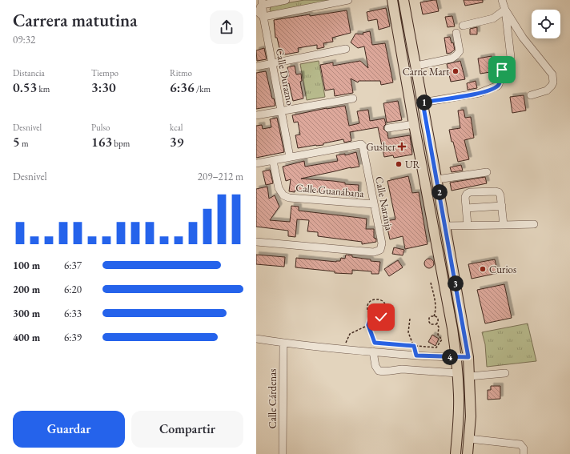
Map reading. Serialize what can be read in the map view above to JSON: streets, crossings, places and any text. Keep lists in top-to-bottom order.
{
  "streets": {
    "street": [
      "Calle Durazno",
      "Calle Guanábana",
      "Calle Naranja",
      "Calle Cárdenas"
    ]
  },
  "crossings": [
    ["Calle Durazno", "Calle Naranja"],
    ["Calle Guanábana", "Calle Naranja"]
  ],
  "places": {
    "other": ["Carne Mart", "UR", "Curios"],
    "health": ["Gusher"]
  },
  "page": {
    "heading": ["Carrera matutina", "09:32"],
    "stats": [
      ["Distancia", "0.53 km"],
      ["Tiempo", "3:30"],
      ["Ritmo", "6:36 /km"],
      ["Desnivel", "5 m"],
      ["Pulso", "163 bpm"],
      ["kcal", "39"]
    ],
    "pins": [
      "1",
      "2",
      "3",
      "4"
    ],
    "chart": ["Desnivel", "209–212 m"],
    "list": [
      {
        "name": "100 m",
        "note": "6:37"
      },
      {
        "name": "200 m",
        "note": "6:20"
      },
      {
        "name": "300 m",
        "note": "6:33"
      },
      {
        "name": "400 m",
        "note": "6:39"
      }
    ],
    "buttons": ["Guardar", "Compartir"]
  }
}
